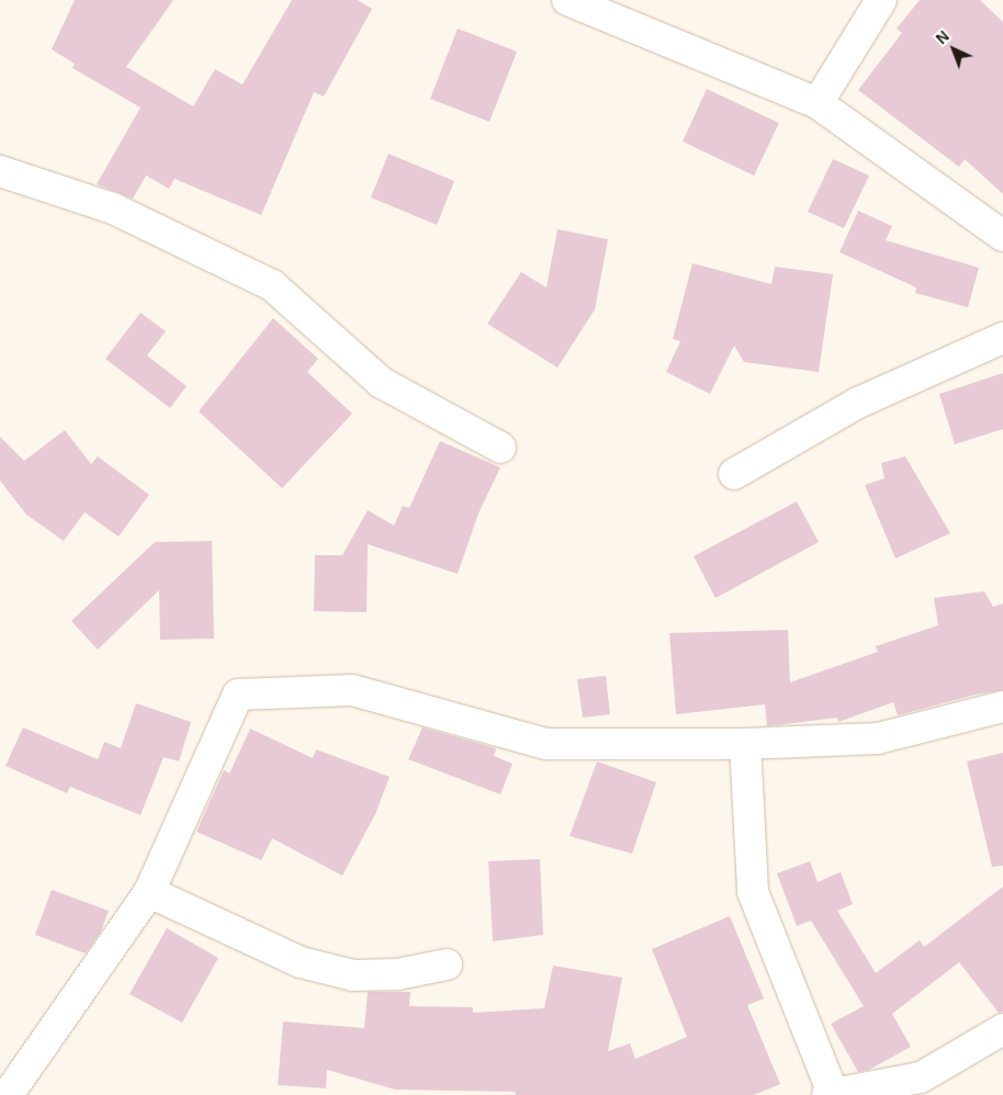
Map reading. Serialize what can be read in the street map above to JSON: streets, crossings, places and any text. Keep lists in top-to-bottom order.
{
  "north": "top left"
}
